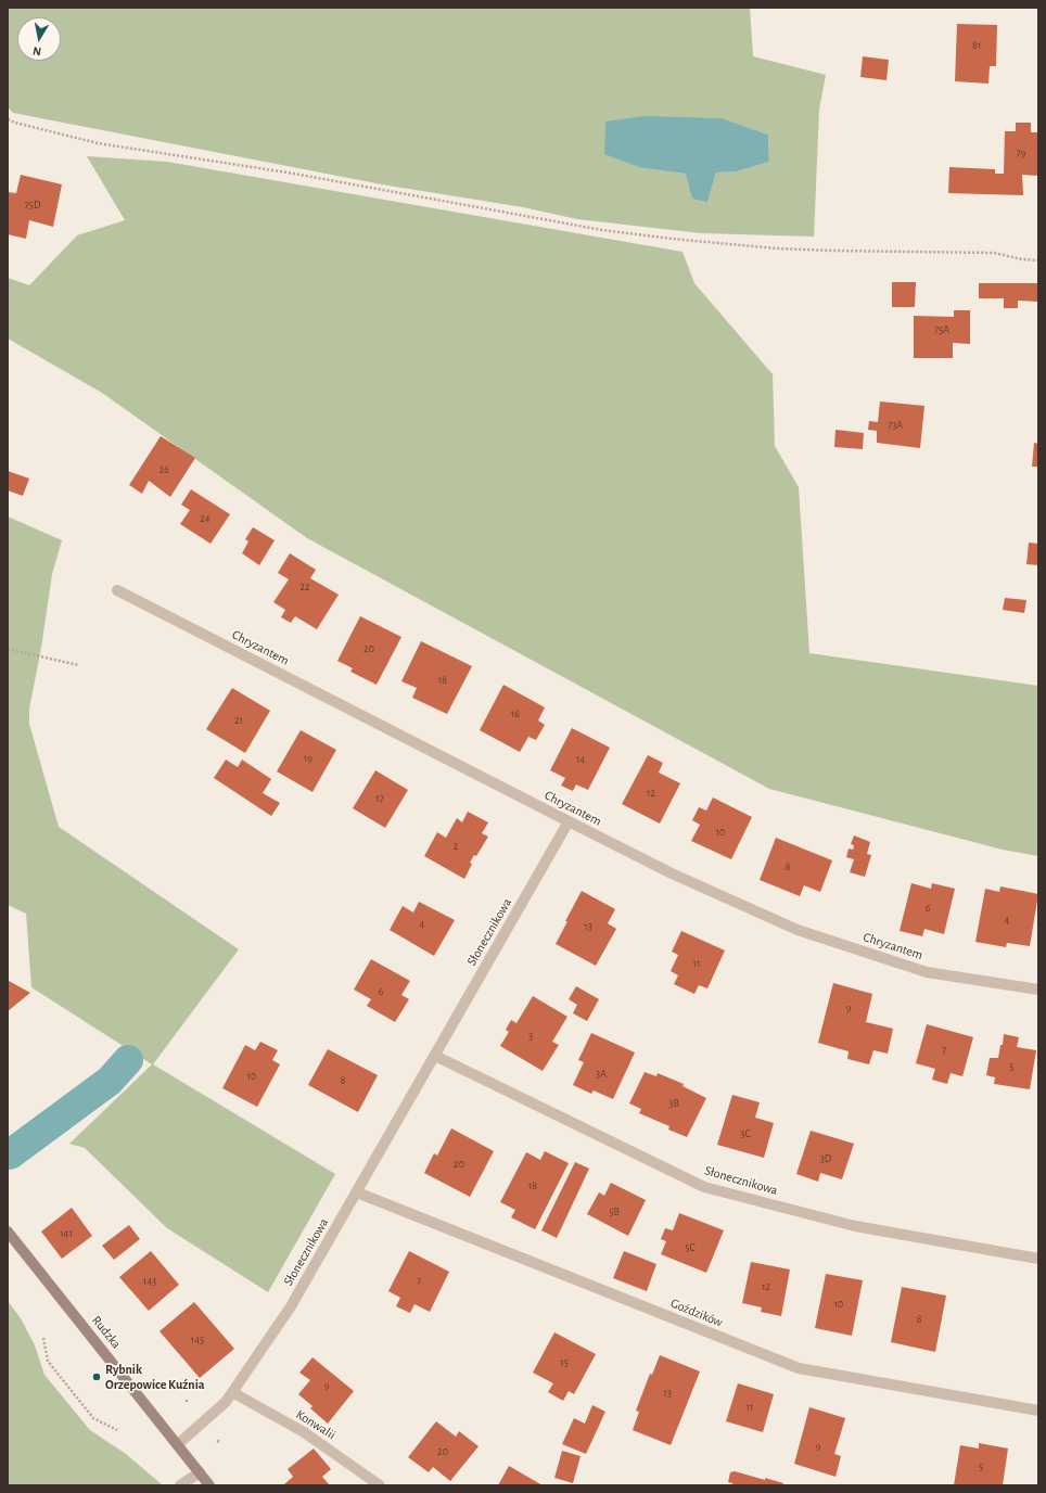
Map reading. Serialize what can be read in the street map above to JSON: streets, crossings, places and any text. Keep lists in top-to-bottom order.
{
  "streets": {
    "main road": ["Rudzka"],
    "street": [
      "Chryzantem",
      "Słonecznikowa",
      "Goździków",
      "Konwalii"
    ]
  },
  "crossings": [
    ["Chryzantem", "Słonecznikowa"],
    ["Słonecznikowa", "Goździków"],
    ["Słonecznikowa", "Rudzka"],
    ["Słonecznikowa", "Konwalii"]
  ],
  "places": ["Rybnik Orzepowice Kuźnia"],
  "house_numbers": [
    "81",
    "79",
    "75D",
    "75A",
    "73A",
    "26",
    "24",
    "22",
    "20",
    "18",
    "16",
    "21",
    "19",
    "14",
    "12",
    "17",
    "10",
    "2",
    "8",
    "6",
    "4",
    "4",
    "13",
    "11",
    "6",
    "9",
    "3",
    "7",
    "5",
    "3A",
    "10",
    "8",
    "3B",
    "3C",
    "3D",
    "20",
    "18",
    "5B",
    "141",
    "5C",
    "143",
    "7",
    "12",
    "10",
    "8",
    "145",
    "15",
    "9",
    "13",
    "11",
    "9",
    "20",
    "5"
  ],
  "north": "bottom"
}
